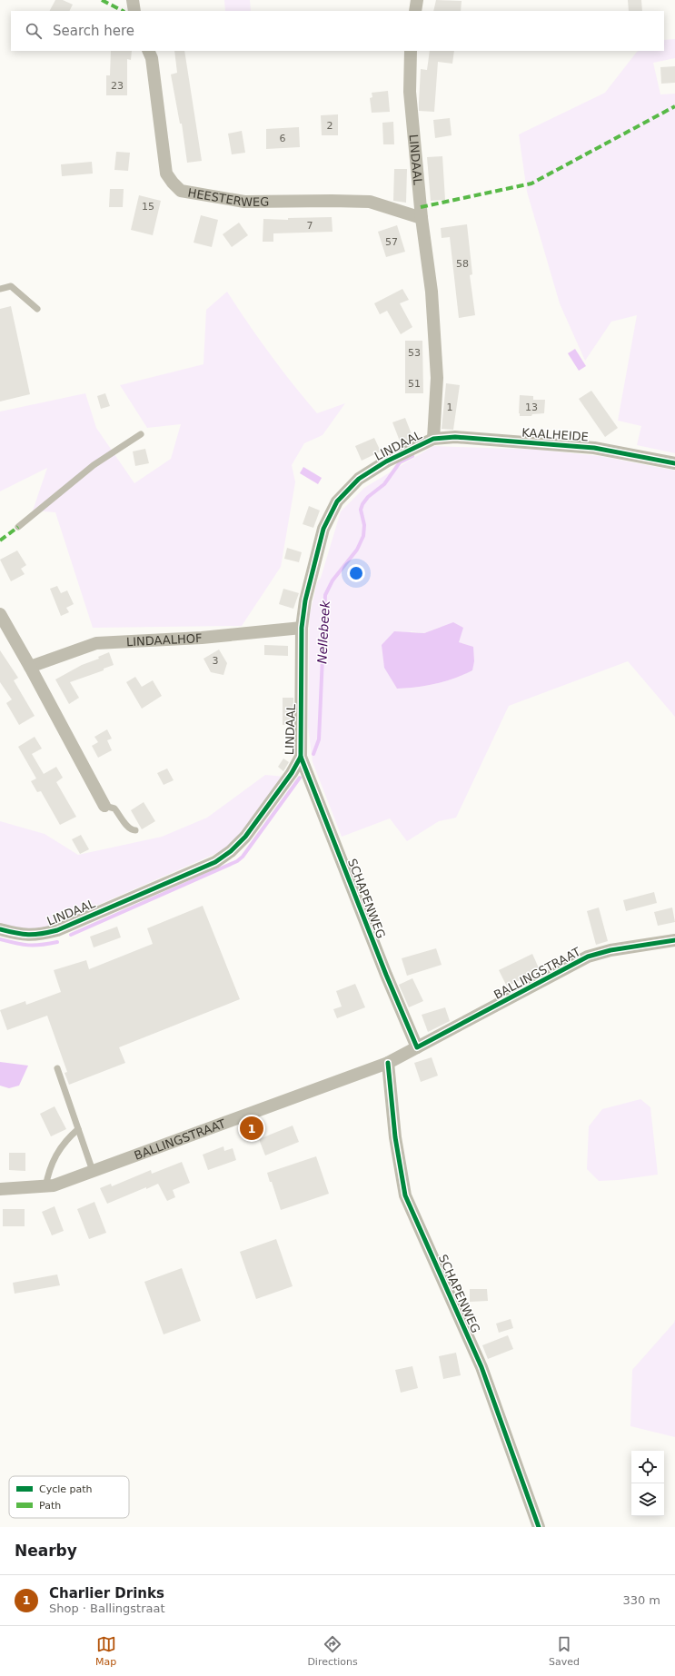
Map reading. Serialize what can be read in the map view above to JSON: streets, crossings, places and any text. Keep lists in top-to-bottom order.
{
  "streets": {
    "street": [
      "LINDAAL",
      "HEESTERWEG",
      "KAALHEIDE",
      "LINDAALHOF",
      "SCHAPENWEG",
      "BALLINGSTRAAT"
    ]
  },
  "crossings": [
    ["LINDAAL", "HEESTERWEG"],
    ["LINDAAL", "KAALHEIDE"],
    ["LINDAAL", "LINDAALHOF"],
    ["LINDAAL", "SCHAPENWEG"],
    ["SCHAPENWEG", "BALLINGSTRAAT"]
  ],
  "water": ["Nellebeek"],
  "house_numbers": [
    "23",
    "2",
    "6",
    "15",
    "7",
    "57",
    "58",
    "53",
    "51",
    "1",
    "13",
    "3"
  ],
  "legend": ["Cycle path", "Path"],
  "page": {
    "search": "Search here",
    "pins": "1",
    "heading": "Nearby",
    "list": [
      {
        "mark": "1",
        "name": "Charlier Drinks",
        "note": "Shop · Ballingstraat",
        "value": "330 m"
      }
    ],
    "nav": ["Map", "Directions", "Saved"]
  }
}
